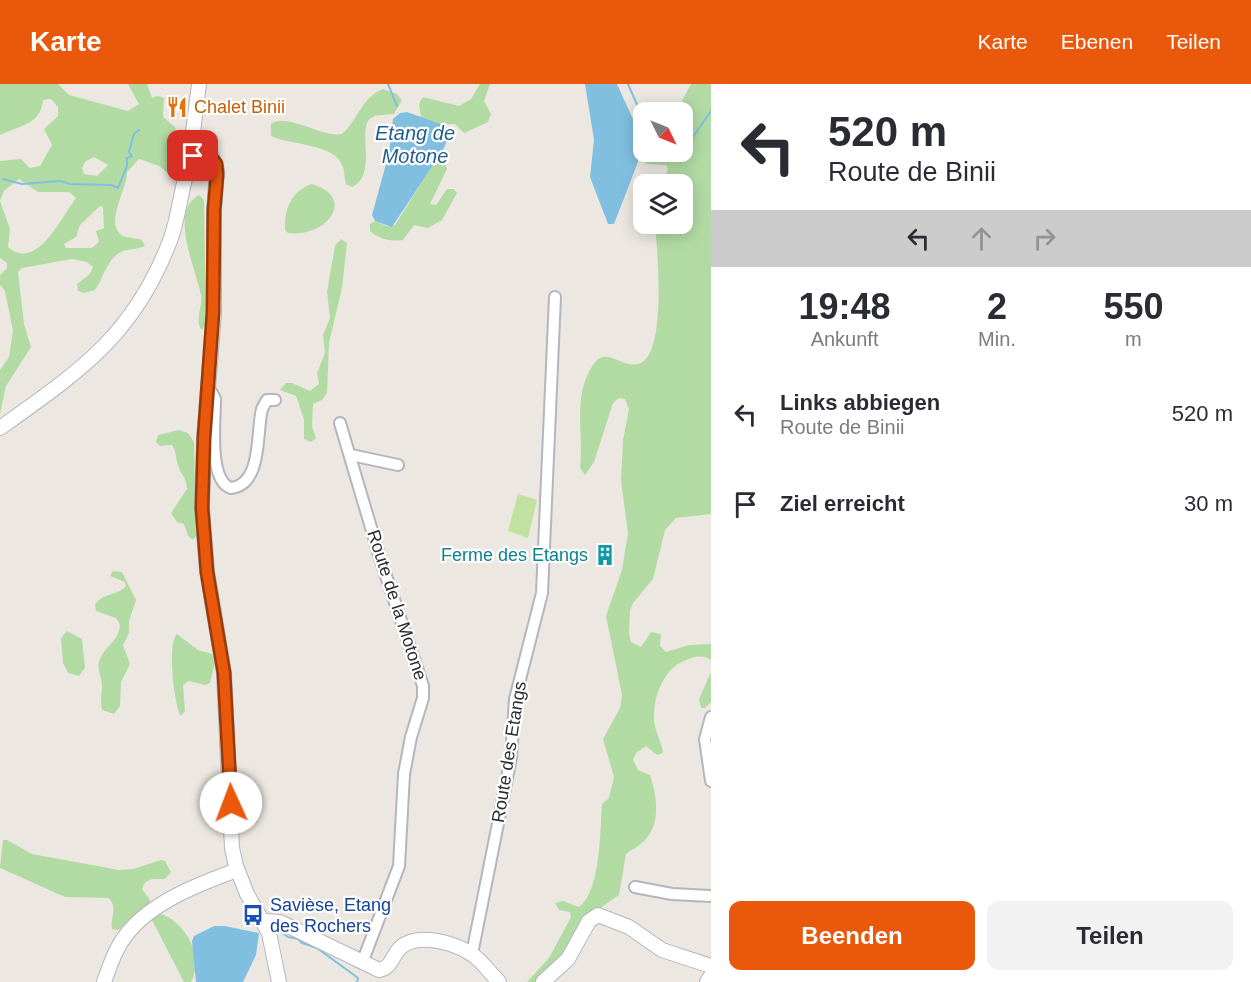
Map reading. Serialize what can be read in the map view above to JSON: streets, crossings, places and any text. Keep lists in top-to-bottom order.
{
  "streets": {
    "street": ["Route de la Motone", "Route des Etangs"]
  },
  "water": ["Etang de Motone"],
  "places": {
    "restaurant": ["Chalet Binii"],
    "building": ["Ferme des Etangs"],
    "bus stop": ["Savièse, Etang des Rochers"]
  },
  "north": "bottom right",
  "page": {
    "header": "Karte",
    "nav": ["Karte", "Ebenen", "Teilen"],
    "turn": ["520 m", "Route de Binii"],
    "eta": [
      "19:48",
      "Ankunft",
      "2",
      "Min.",
      "550",
      "m"
    ],
    "list": [
      {
        "name": "Links abbiegen",
        "note": "Route de Binii",
        "value": "520 m"
      },
      {
        "name": "Ziel erreicht",
        "value": "30 m"
      }
    ],
    "buttons": ["Beenden", "Teilen"]
  }
}
